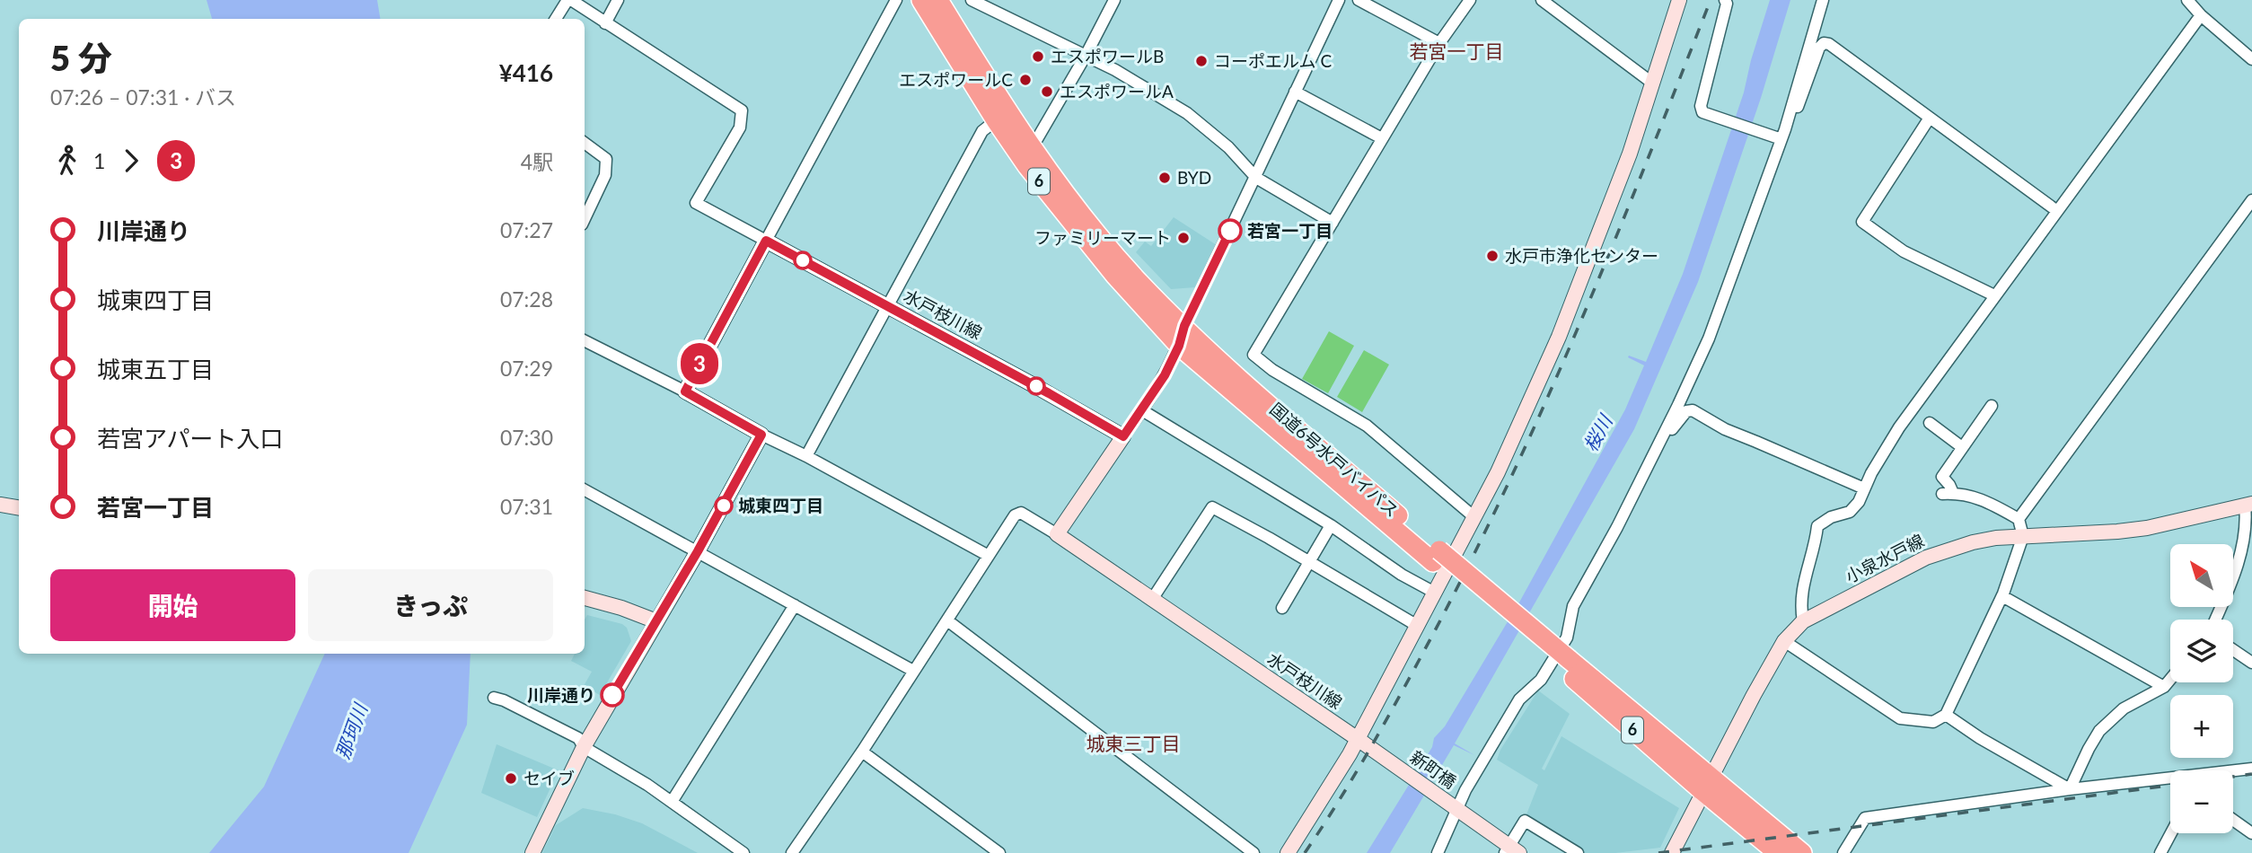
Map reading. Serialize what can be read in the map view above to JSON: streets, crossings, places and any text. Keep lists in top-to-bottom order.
{
  "streets": {
    "highway": ["6", "国道6号水戸バイパス"],
    "main road": ["水戸枝川線", "小泉水戸線", "新町橋"]
  },
  "crossings": [
    ["水戸枝川線", "新町橋"],
    ["国道6号水戸バイパス", "小泉水戸線"]
  ],
  "districts": ["若宮一丁目", "城東三丁目"],
  "water": ["桜川", "那珂川"],
  "places": [
    "エスポワールB",
    "コーポエルム C",
    "エスポワールC",
    "エスポワールA",
    "BYD",
    "若宮一丁目",
    "ファミリーマート",
    "水戸市浄化センター",
    "城東四丁目",
    "川岸通り",
    "セイブ"
  ],
  "lines": ["bus line 3"],
  "north": "top left",
  "page": {
    "on_map": "3",
    "heading": ["5 分", "07:26 – 07:31 · バス", "¥416"],
    "legs": ["1", "3", "4駅"],
    "list": [
      {
        "name": "川岸通り",
        "value": "07:27"
      },
      {
        "name": "城東四丁目",
        "value": "07:28"
      },
      {
        "name": "城東五丁目",
        "value": "07:29"
      },
      {
        "name": "若宮アパート入口",
        "value": "07:30"
      },
      {
        "name": "若宮一丁目",
        "value": "07:31"
      }
    ],
    "map_buttons": ["+", "−"],
    "buttons": ["開始", "きっぷ"]
  }
}
